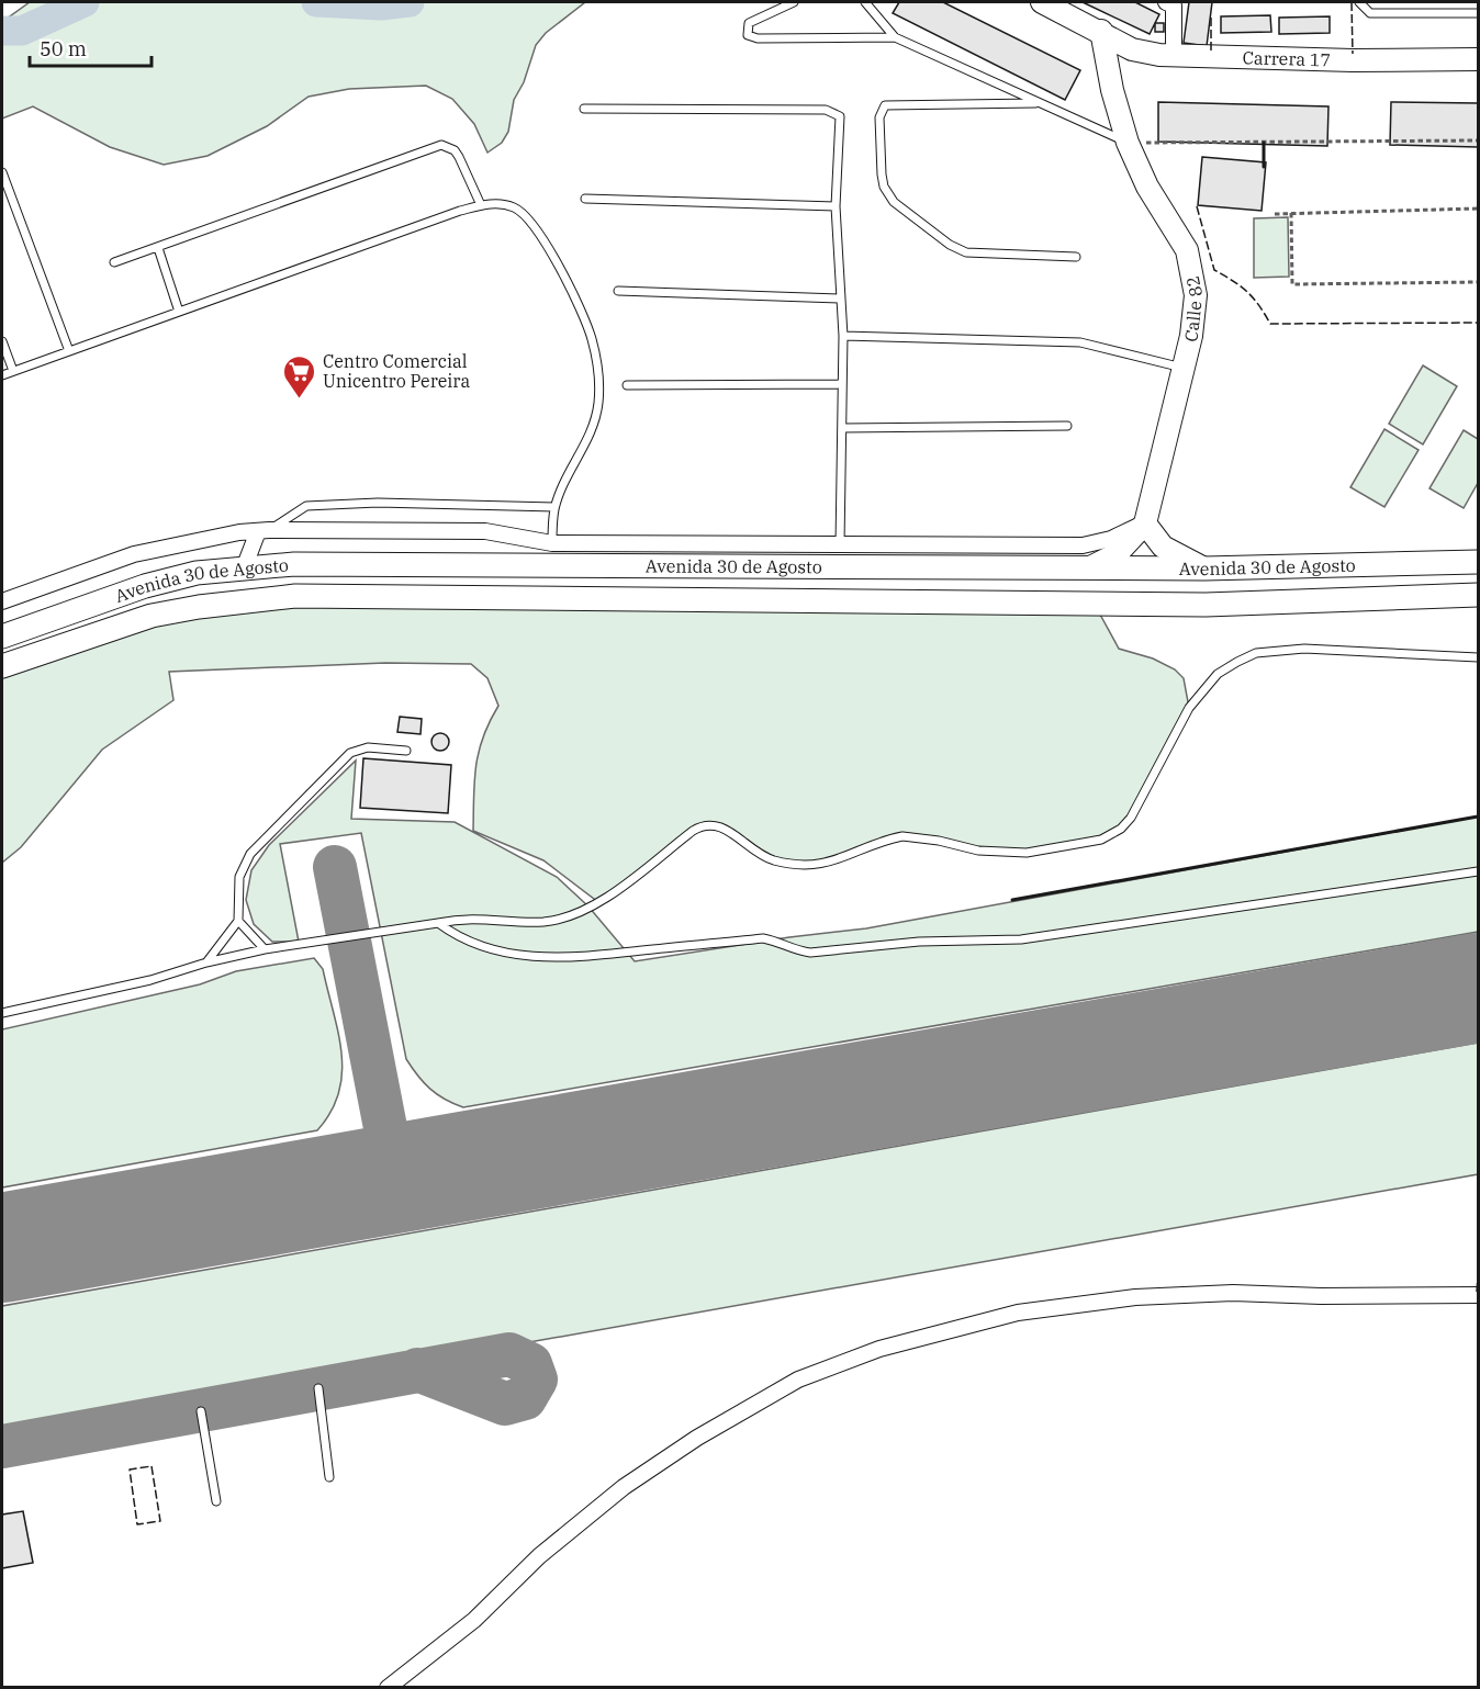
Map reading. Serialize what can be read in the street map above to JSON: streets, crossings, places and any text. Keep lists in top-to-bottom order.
{
  "streets": {
    "main road": ["Avenida 30 de Agosto"],
    "street": ["Carrera 17", "Calle 82"]
  },
  "crossings": [
    ["Carrera 17", "Calle 82"],
    ["Calle 82", "Avenida 30 de Agosto"]
  ],
  "places": {
    "supermarket": ["Centro Comercial Unicentro Pereira"]
  },
  "scale_bar": "50 m"
}
